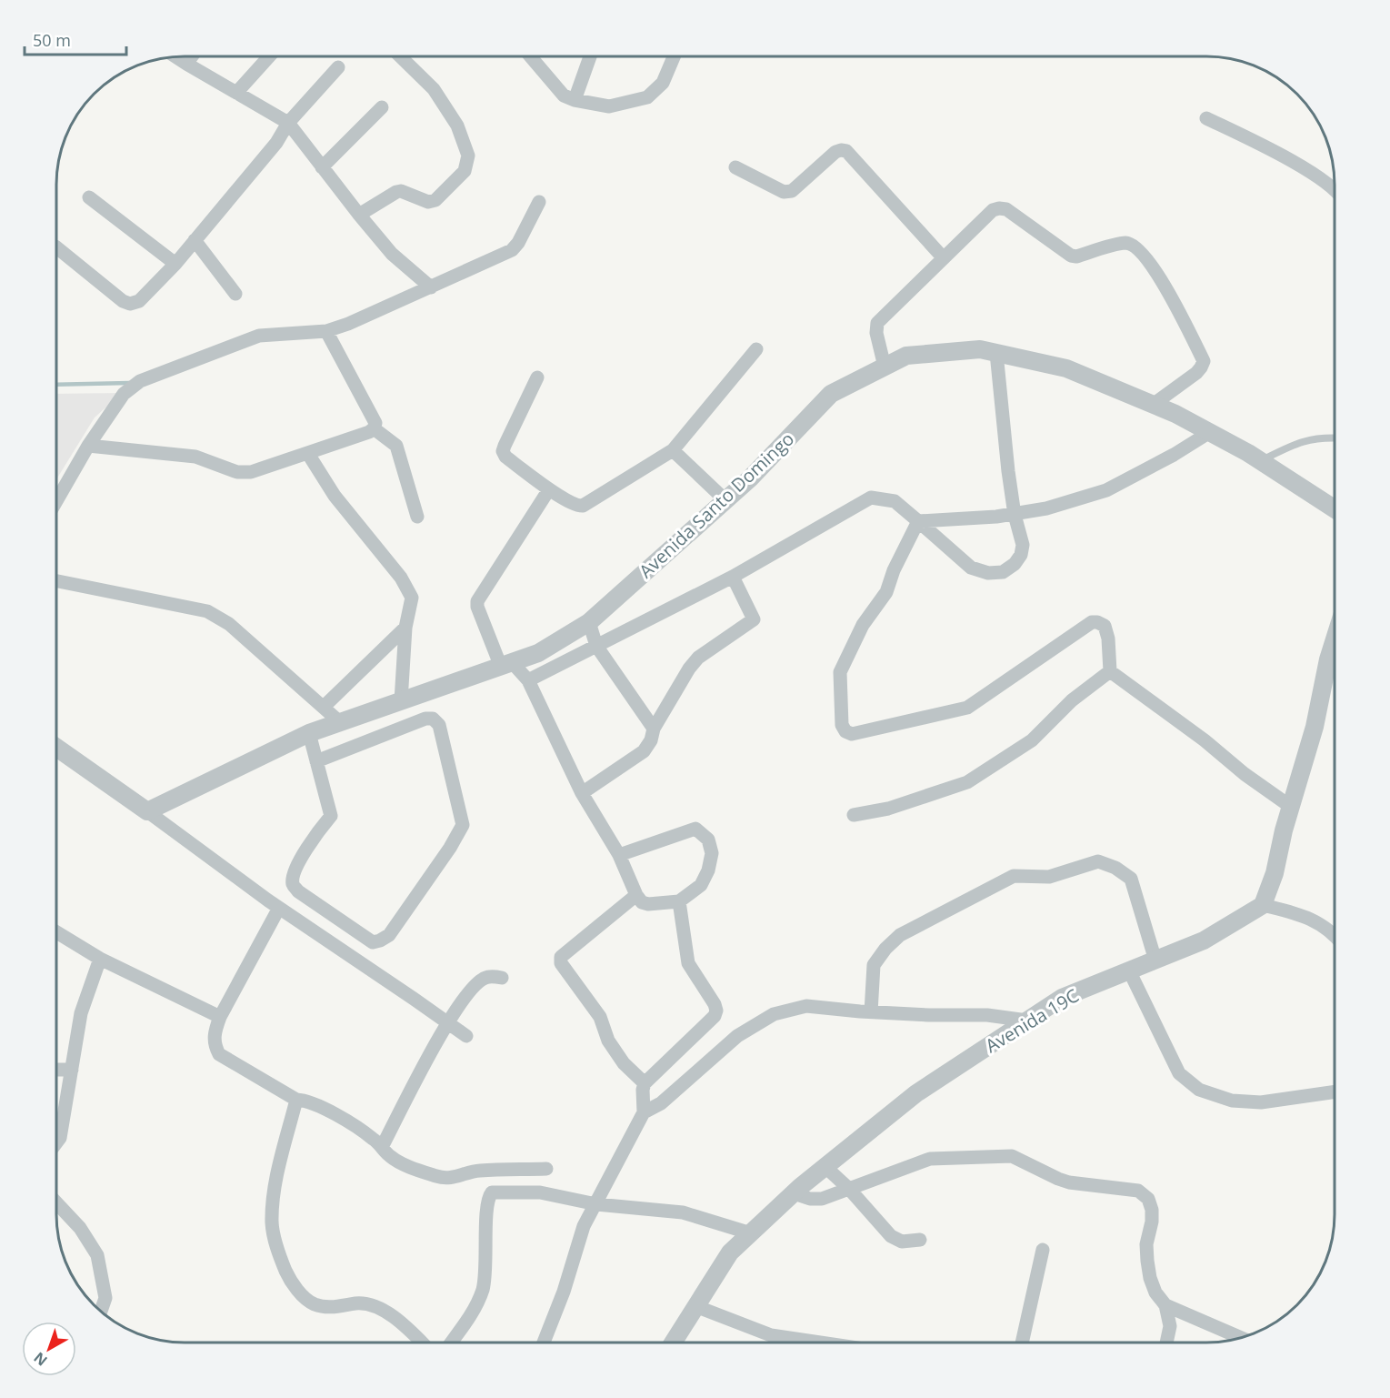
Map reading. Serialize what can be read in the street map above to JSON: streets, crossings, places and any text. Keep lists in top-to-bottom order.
{
  "streets": {
    "street": ["Avenida Santo Domingo", "Avenida 19C"]
  },
  "scale_bar": "50 m",
  "north": "bottom left"
}
